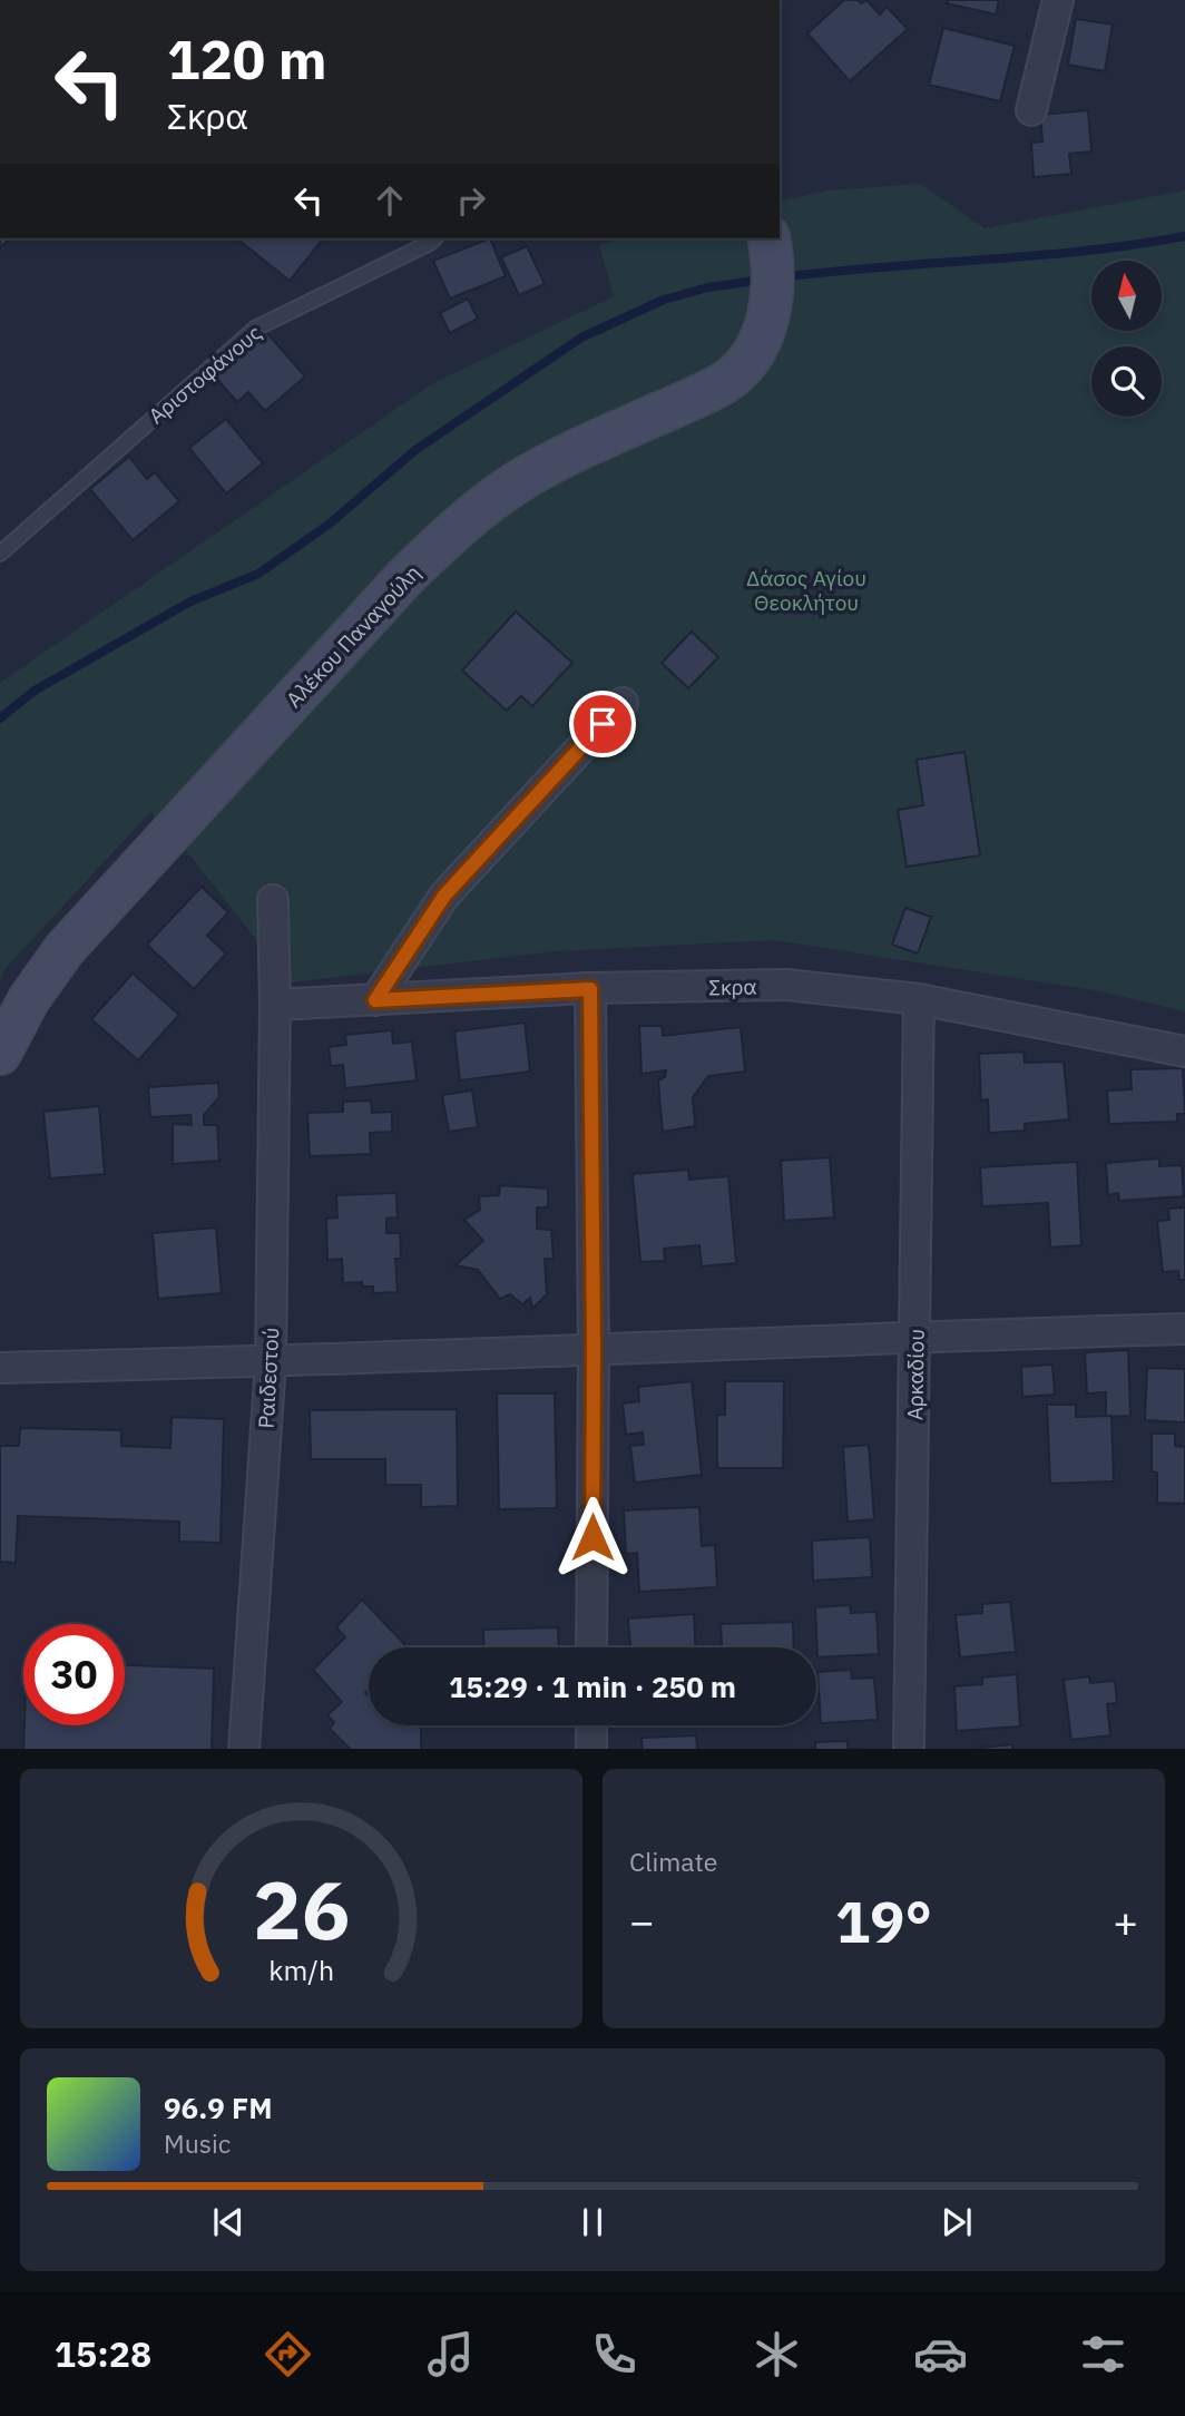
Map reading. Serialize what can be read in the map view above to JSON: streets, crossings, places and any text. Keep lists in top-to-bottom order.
{
  "streets": {
    "main road": ["Αλέκου Παναγούλη"],
    "street": ["Σκρα", "Αρκαδίου", "Ραιδεστού"],
    "lane": ["Αριστοφάνους"]
  },
  "crossings": [
    ["Σκρα", "Αρκαδίου"],
    ["Σκρα", "Ραιδεστού"]
  ],
  "parks": ["Δάσος Αγίου Θεοκλήτου"],
  "north": "top",
  "page": {
    "turn": ["120 m", "Σκρα"],
    "limit": "30",
    "trip": "15:29 · 1 min · 250 m",
    "tile": "Climate",
    "heat": ["−", "19°", "+"],
    "song": ["96.9 FM", "Music"],
    "tabs": "15:28",
    "gauge": ["26", "km/h"]
  }
}
